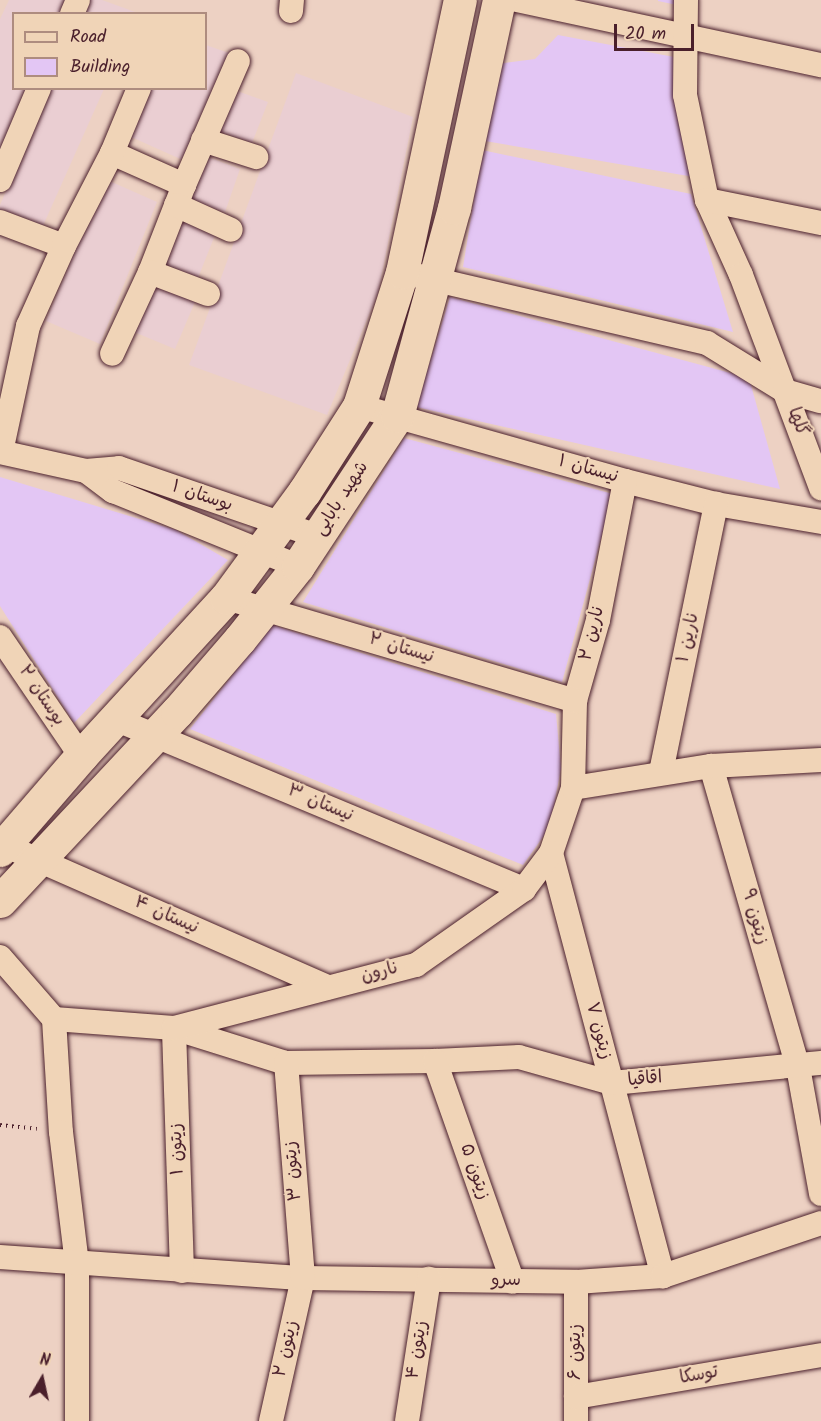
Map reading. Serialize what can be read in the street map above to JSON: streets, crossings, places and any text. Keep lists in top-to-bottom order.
{
  "streets": {
    "main road": ["شهید بابایی"],
    "street": [
      "گلها",
      "نیستان ۱",
      "بوستان ۱",
      "نارین ۲",
      "نارین ۱",
      "نیستان ۲",
      "بوستان ۲",
      "نیستان ۳",
      "نیستان ۴",
      "زیتون ۹",
      "نارون",
      "زیتون ۷",
      "اقاقیا",
      "زیتون ۱",
      "زیتون ۳",
      "زیتون ۵",
      "سرو",
      "زیتون ۲",
      "زیتون ۴",
      "زیتون ۶",
      "توسکا"
    ]
  },
  "crossings": [
    ["نیستان ۱", "شهید بابایی"],
    ["نیستان ۱", "نارین ۲"],
    ["نیستان ۱", "نارین ۱"],
    ["بوستان ۱", "شهید بابایی"],
    ["شهید بابایی", "نیستان ۲"],
    ["شهید بابایی", "بوستان ۲"],
    ["شهید بابایی", "نیستان ۳"],
    ["شهید بابایی", "نیستان ۴"],
    ["نارین ۲", "نیستان ۲"],
    ["نیستان ۳", "نارون"],
    ["نیستان ۴", "نارون"],
    ["زیتون ۹", "اقاقیا"],
    ["نارون", "زیتون ۷"],
    ["نارون", "اقاقیا"],
    ["نارون", "زیتون ۱"],
    ["زیتون ۷", "اقاقیا"],
    ["زیتون ۷", "سرو"],
    ["اقاقیا", "زیتون ۱"],
    ["اقاقیا", "زیتون ۳"],
    ["اقاقیا", "زیتون ۵"],
    ["زیتون ۱", "سرو"],
    ["زیتون ۳", "سرو"],
    ["زیتون ۳", "زیتون ۲"],
    ["زیتون ۵", "سرو"],
    ["سرو", "زیتون ۲"],
    ["سرو", "زیتون ۴"],
    ["سرو", "زیتون ۶"],
    ["زیتون ۶", "توسکا"]
  ],
  "legend": ["Road", "Building"],
  "scale_bar": "20 m",
  "north": "top"
}
